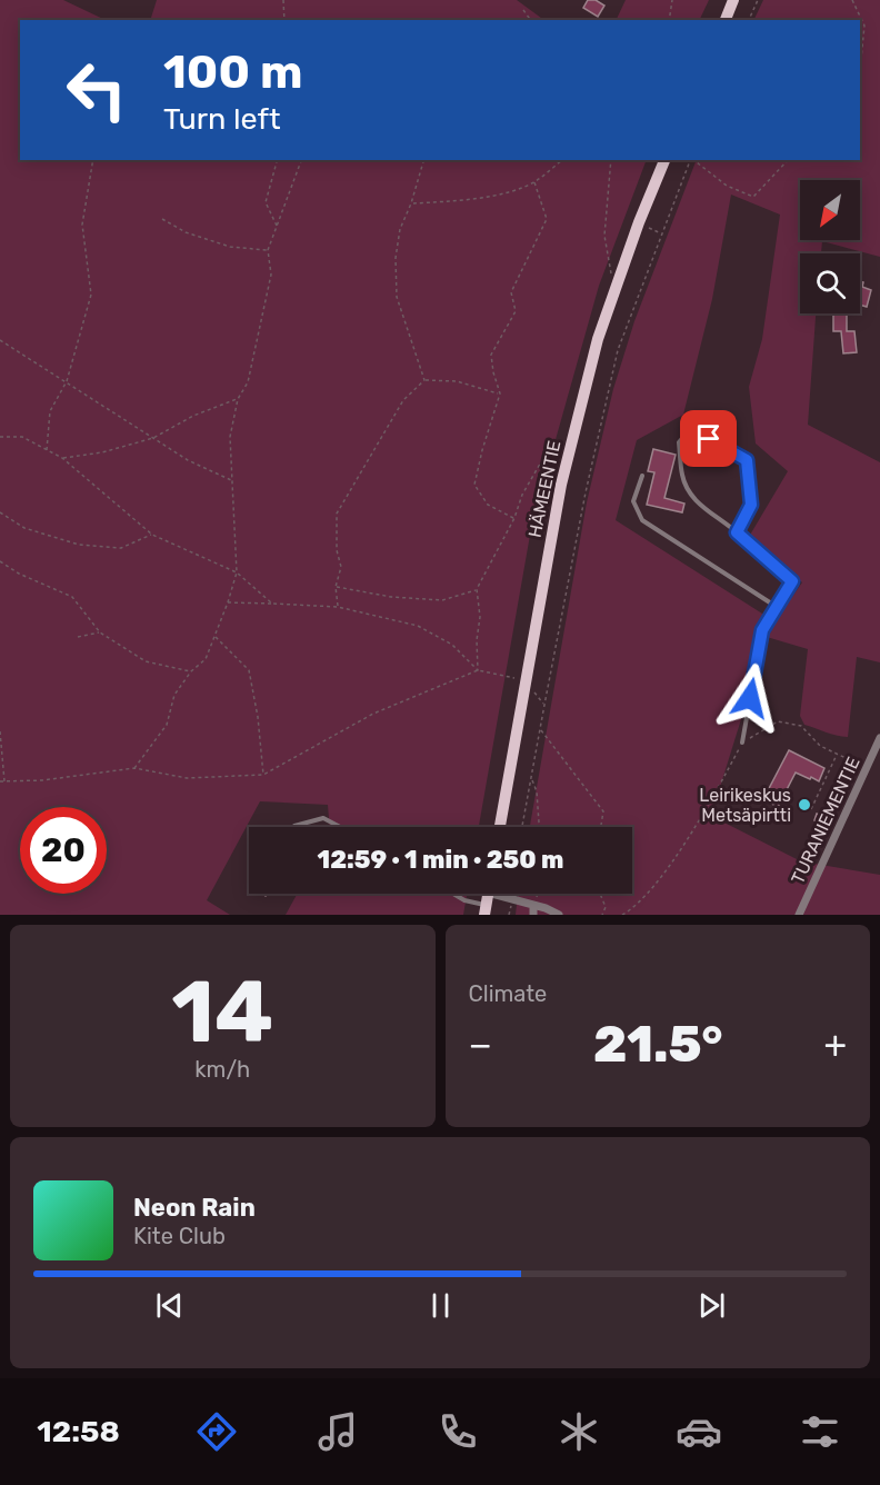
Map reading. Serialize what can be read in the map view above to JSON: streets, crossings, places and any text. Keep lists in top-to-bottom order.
{
  "streets": {
    "main road": ["HÄMEENTIE"],
    "street": ["TURANIEMENTIE"]
  },
  "places": ["Leirikeskus Metsäpirtti"],
  "north": "bottom left",
  "page": {
    "turn": ["100 m", "Turn left"],
    "limit": "20",
    "trip": "12:59 · 1 min · 250 m",
    "tile": [
      ["14", "km/h"],
      "Climate"
    ],
    "heat": ["−", "21.5°", "+"],
    "song": ["Neon Rain", "Kite Club"],
    "tabs": "12:58"
  }
}
